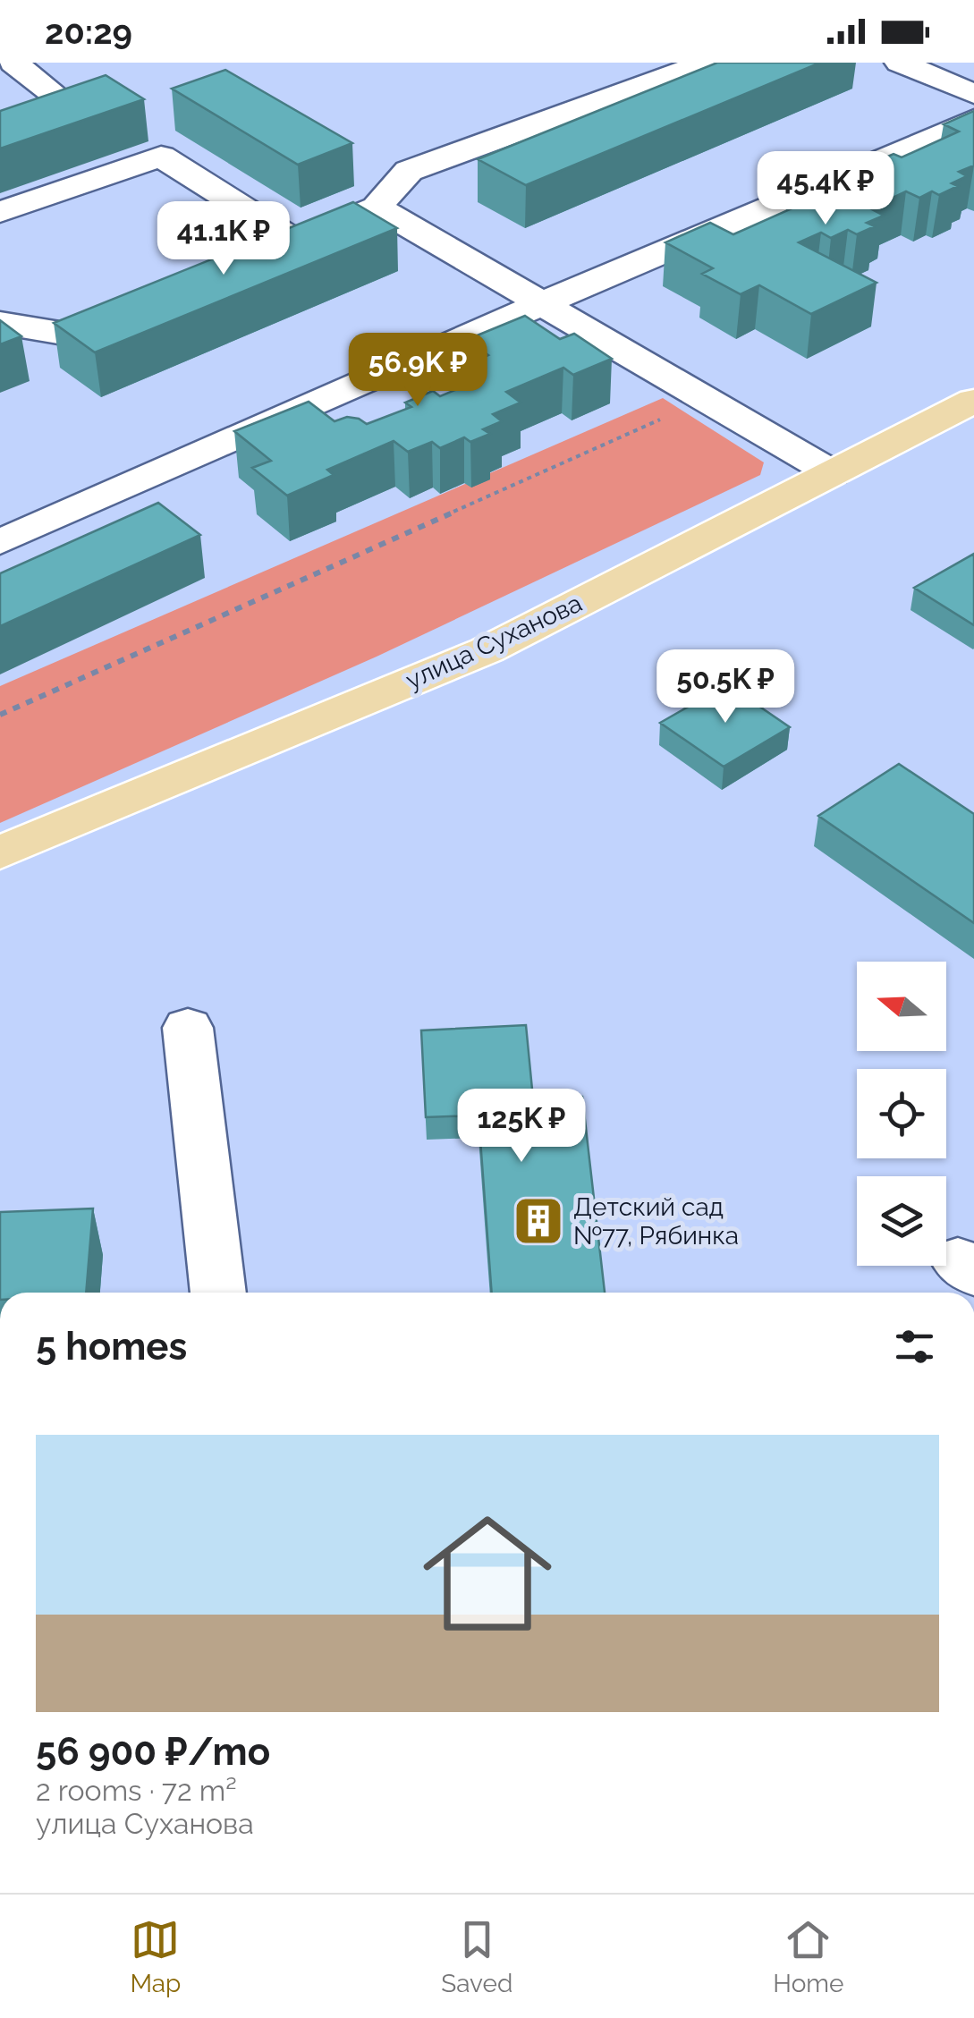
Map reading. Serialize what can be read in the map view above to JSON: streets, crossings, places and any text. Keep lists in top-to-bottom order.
{
  "streets": {
    "main road": ["улица Суханова"]
  },
  "places": {
    "building": ["Детский сад №77, Рябинка"]
  },
  "north": "left",
  "page": {
    "status": "20:29",
    "price": [
      "45.4K ₽",
      "41.1K ₽",
      "56.9K ₽",
      "50.5K ₽",
      "125K ₽"
    ],
    "heading": "5 homes",
    "list": [
      {
        "name": "56 900 ₽/mo",
        "note": "2 rooms · 72 m² · улица Суханова"
      }
    ],
    "tabs": ["Map", "Saved", "Home"]
  }
}
